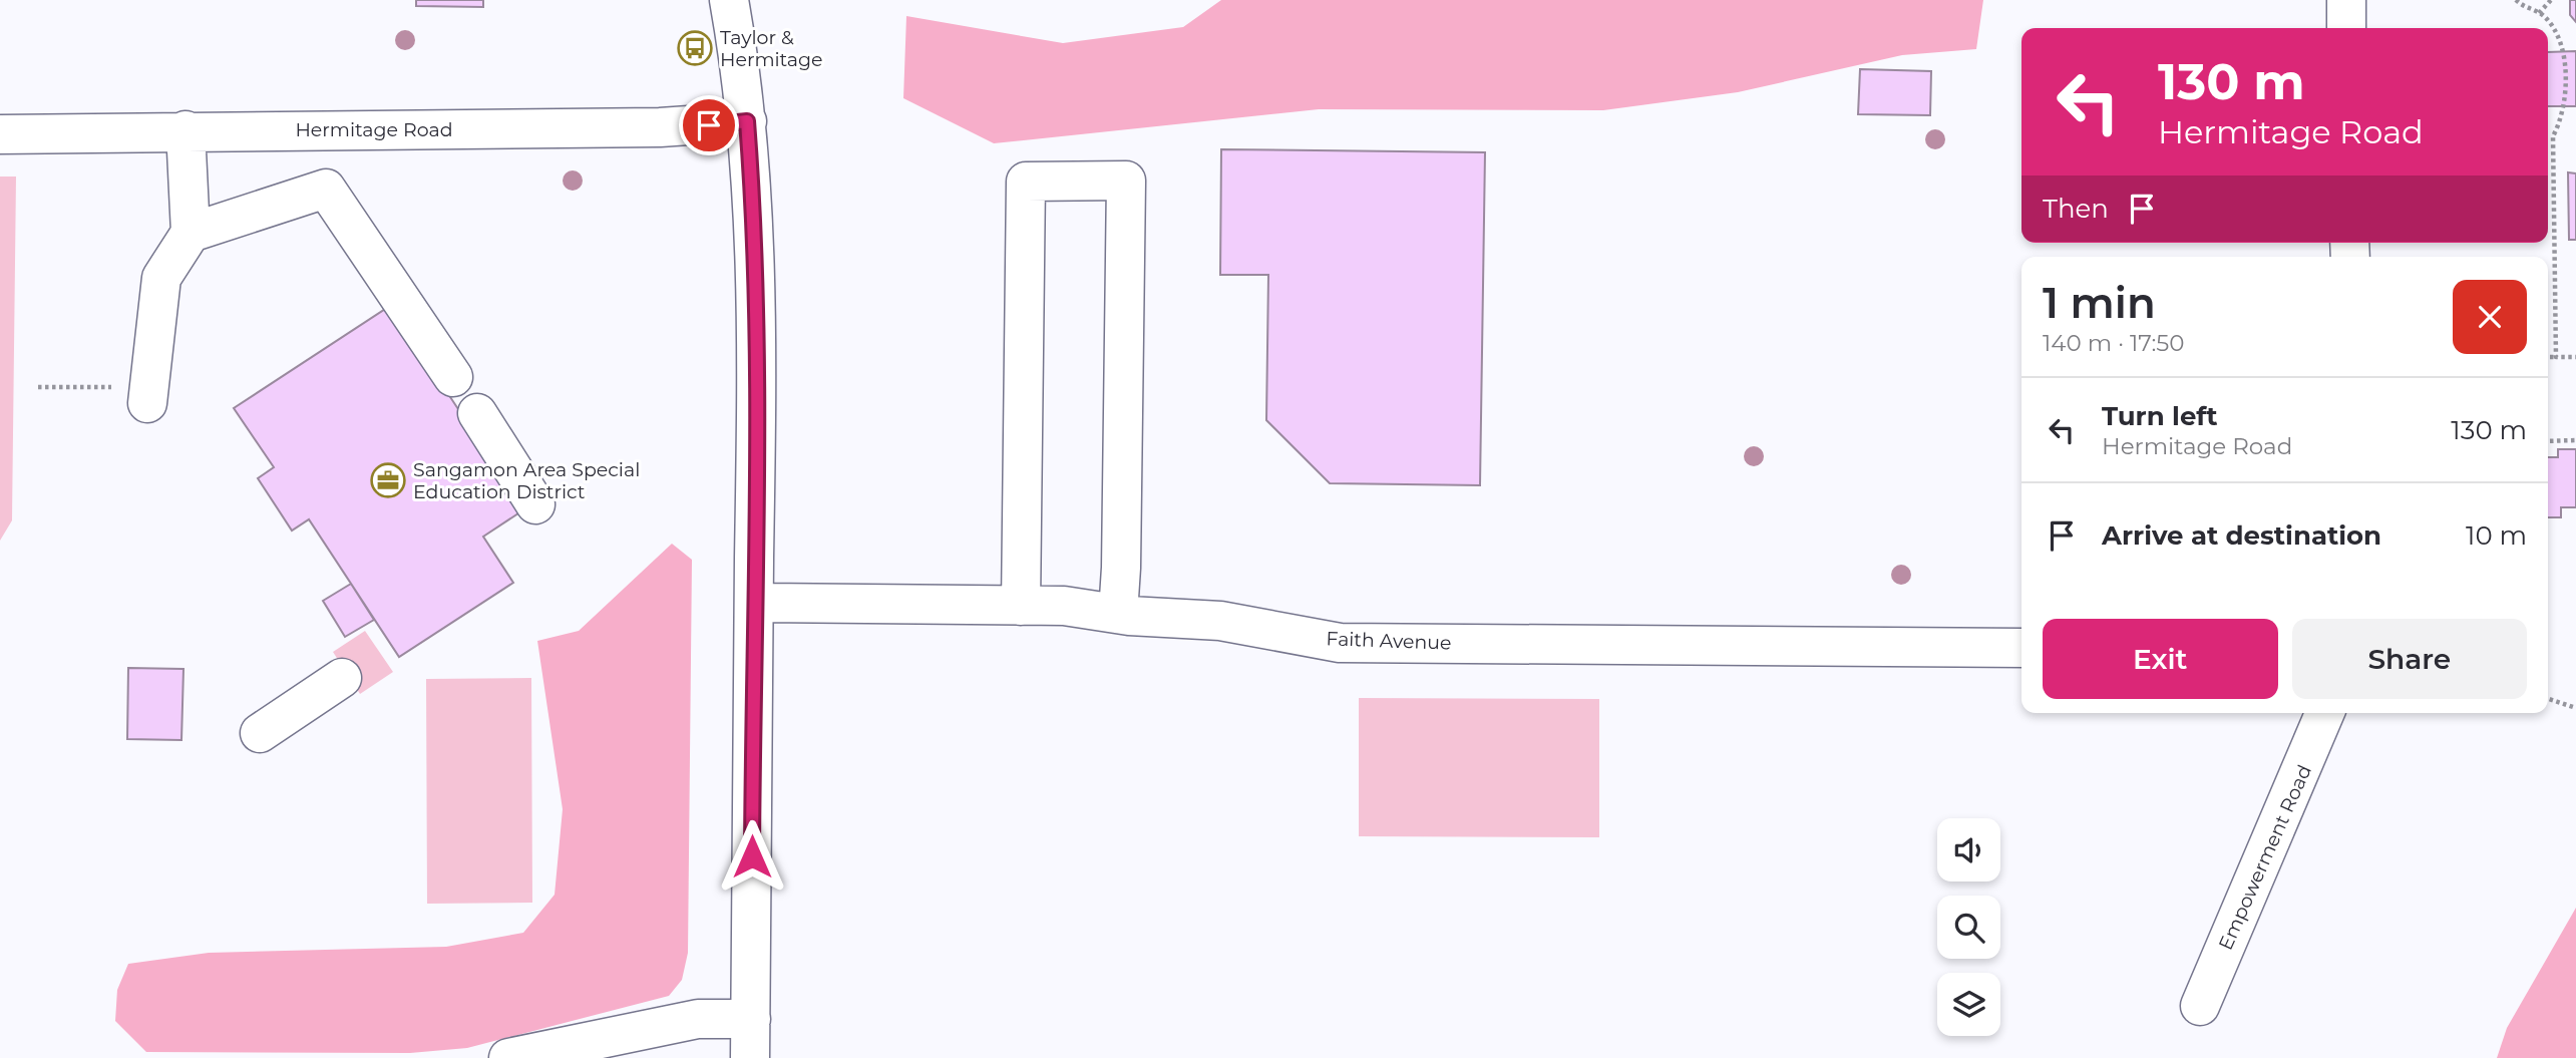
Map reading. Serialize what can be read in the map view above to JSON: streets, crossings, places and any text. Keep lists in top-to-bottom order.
{
  "streets": {
    "street": ["Hermitage Road", "Faith Avenue", "Empowerment Road"]
  },
  "places": {
    "bus stop": ["Taylor & Hermitage"],
    "office": ["Sangamon Area Special Education District"]
  },
  "page": {
    "turn": ["130 m", "Hermitage Road"],
    "then": "Then",
    "heading": ["1 min", "140 m · 17:50"],
    "list": [
      {
        "name": "Turn left",
        "note": "Hermitage Road",
        "value": "130 m"
      },
      {
        "name": "Arrive at destination",
        "value": "10 m"
      }
    ],
    "buttons": ["Exit", "Share"]
  }
}
